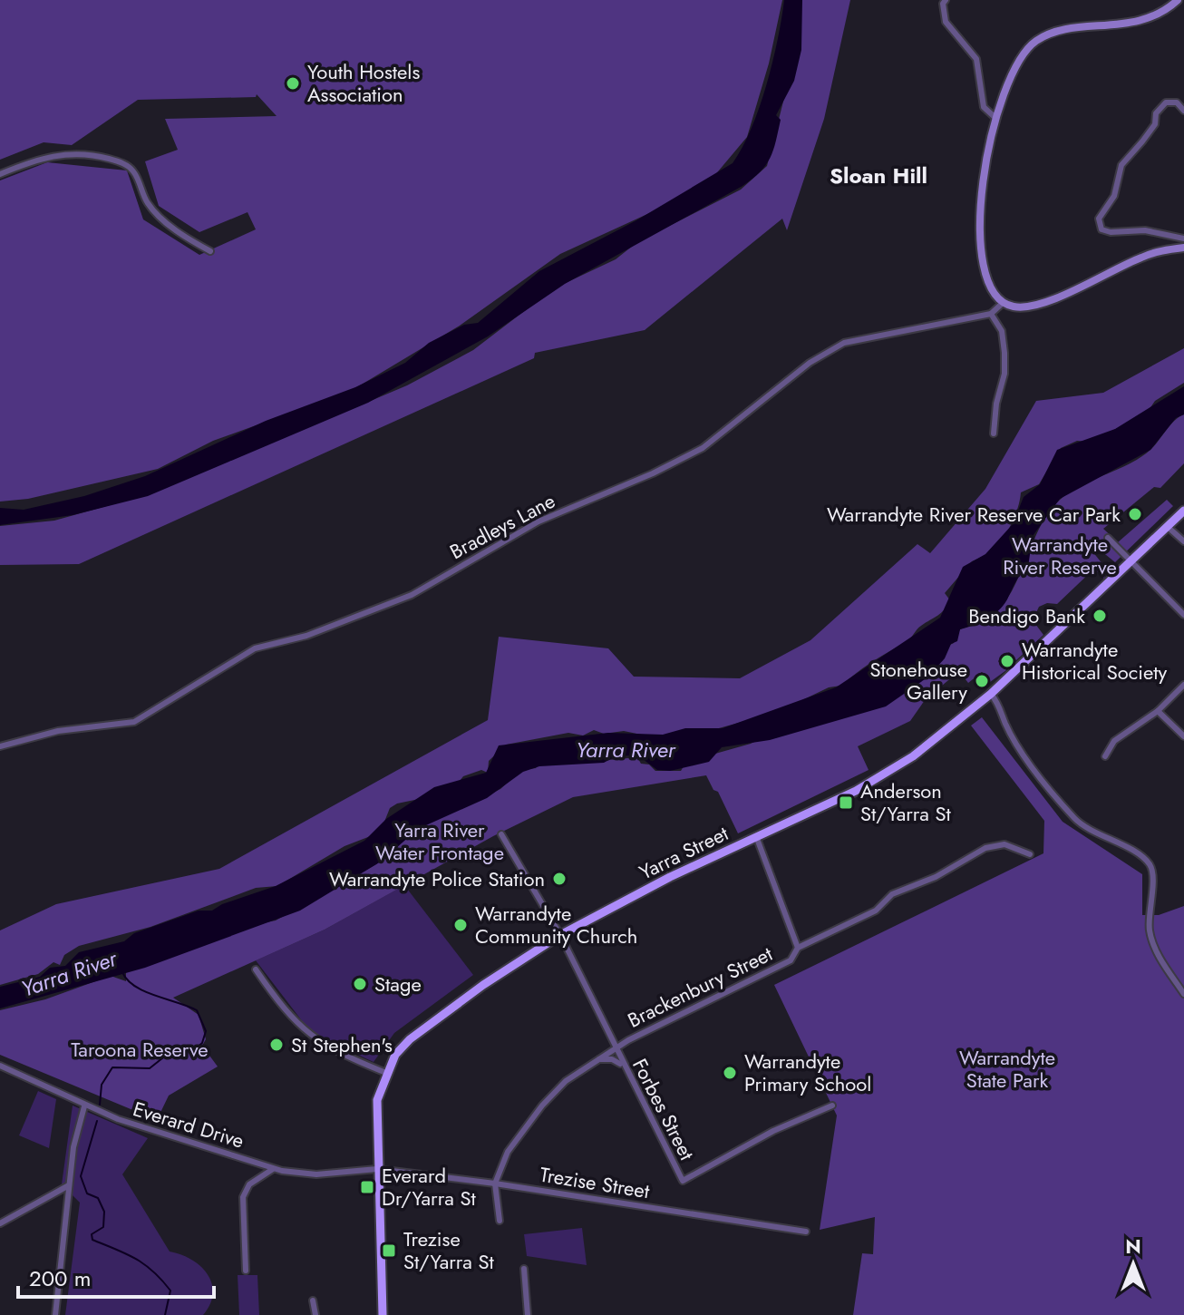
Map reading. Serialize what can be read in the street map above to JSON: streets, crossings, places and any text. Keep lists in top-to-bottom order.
{
  "streets": {
    "main road": ["Yarra Street"],
    "street": [
      "Bradleys Lane",
      "Brackenbury Street",
      "Forbes Street",
      "Everard Drive",
      "Trezise Street"
    ]
  },
  "crossings": [
    ["Yarra Street", "Forbes Street"],
    ["Yarra Street", "Everard Drive"],
    ["Yarra Street", "Trezise Street"],
    ["Brackenbury Street", "Forbes Street"],
    ["Brackenbury Street", "Trezise Street"],
    ["Everard Drive", "Trezise Street"]
  ],
  "districts": ["Sloan Hill"],
  "water": ["Yarra River"],
  "parks": [
    "Warrandyte River Reserve",
    "Yarra River Water Frontage",
    "Taroona Reserve",
    "Warrandyte State Park"
  ],
  "places": {
    "other": [
      "Youth Hostels Association",
      "Warrandyte River Reserve Car Park",
      "Bendigo Bank",
      "Warrandyte Historical Society",
      "Stonehouse Gallery",
      "Warrandyte Police Station",
      "Warrandyte Community Church",
      "Stage",
      "St Stephen's",
      "Warrandyte Primary School"
    ],
    "transit": ["Anderson St/Yarra St", "Everard Dr/Yarra St", "Trezise St/Yarra St"]
  },
  "scale_bar": "200 m",
  "north": "top"
}
